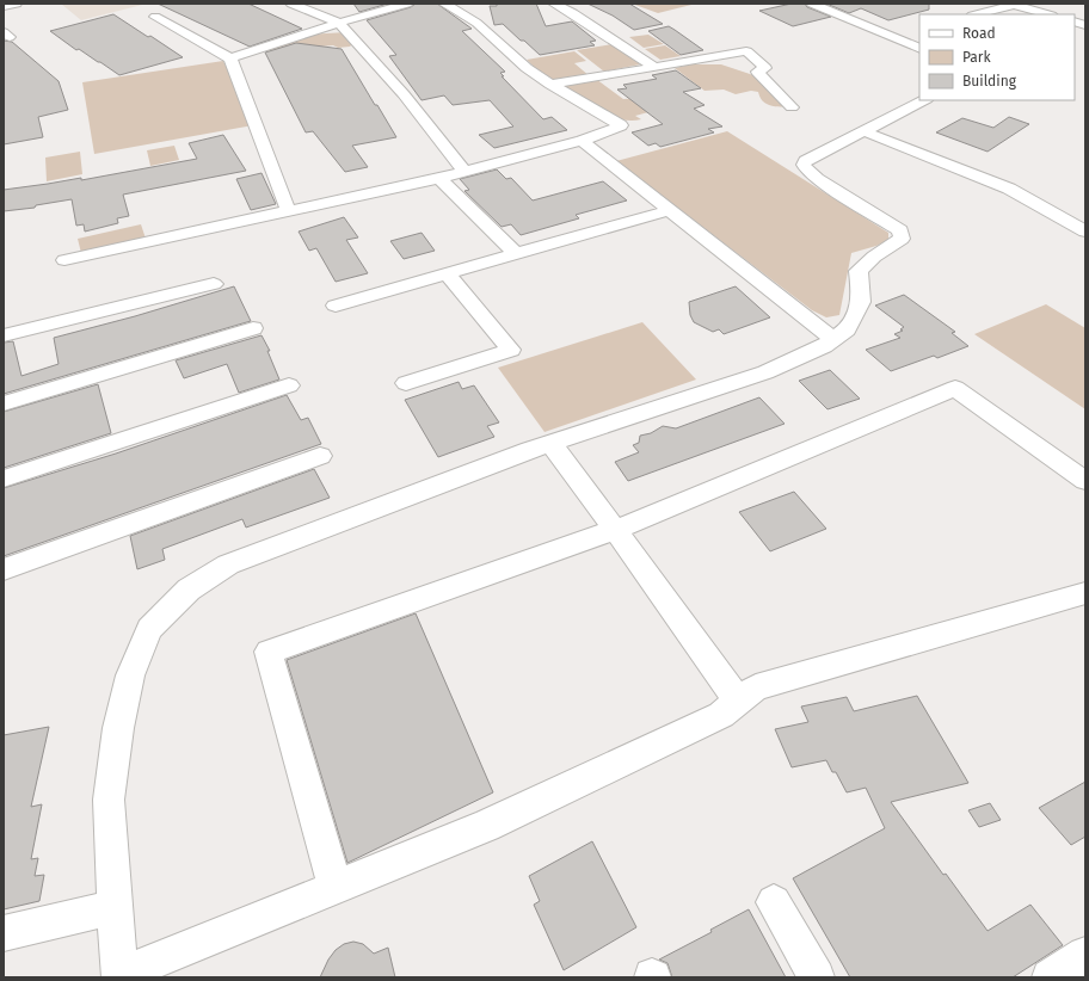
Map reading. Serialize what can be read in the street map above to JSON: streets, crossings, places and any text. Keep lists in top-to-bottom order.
{
  "legend": ["Road", "Park", "Building"]
}
